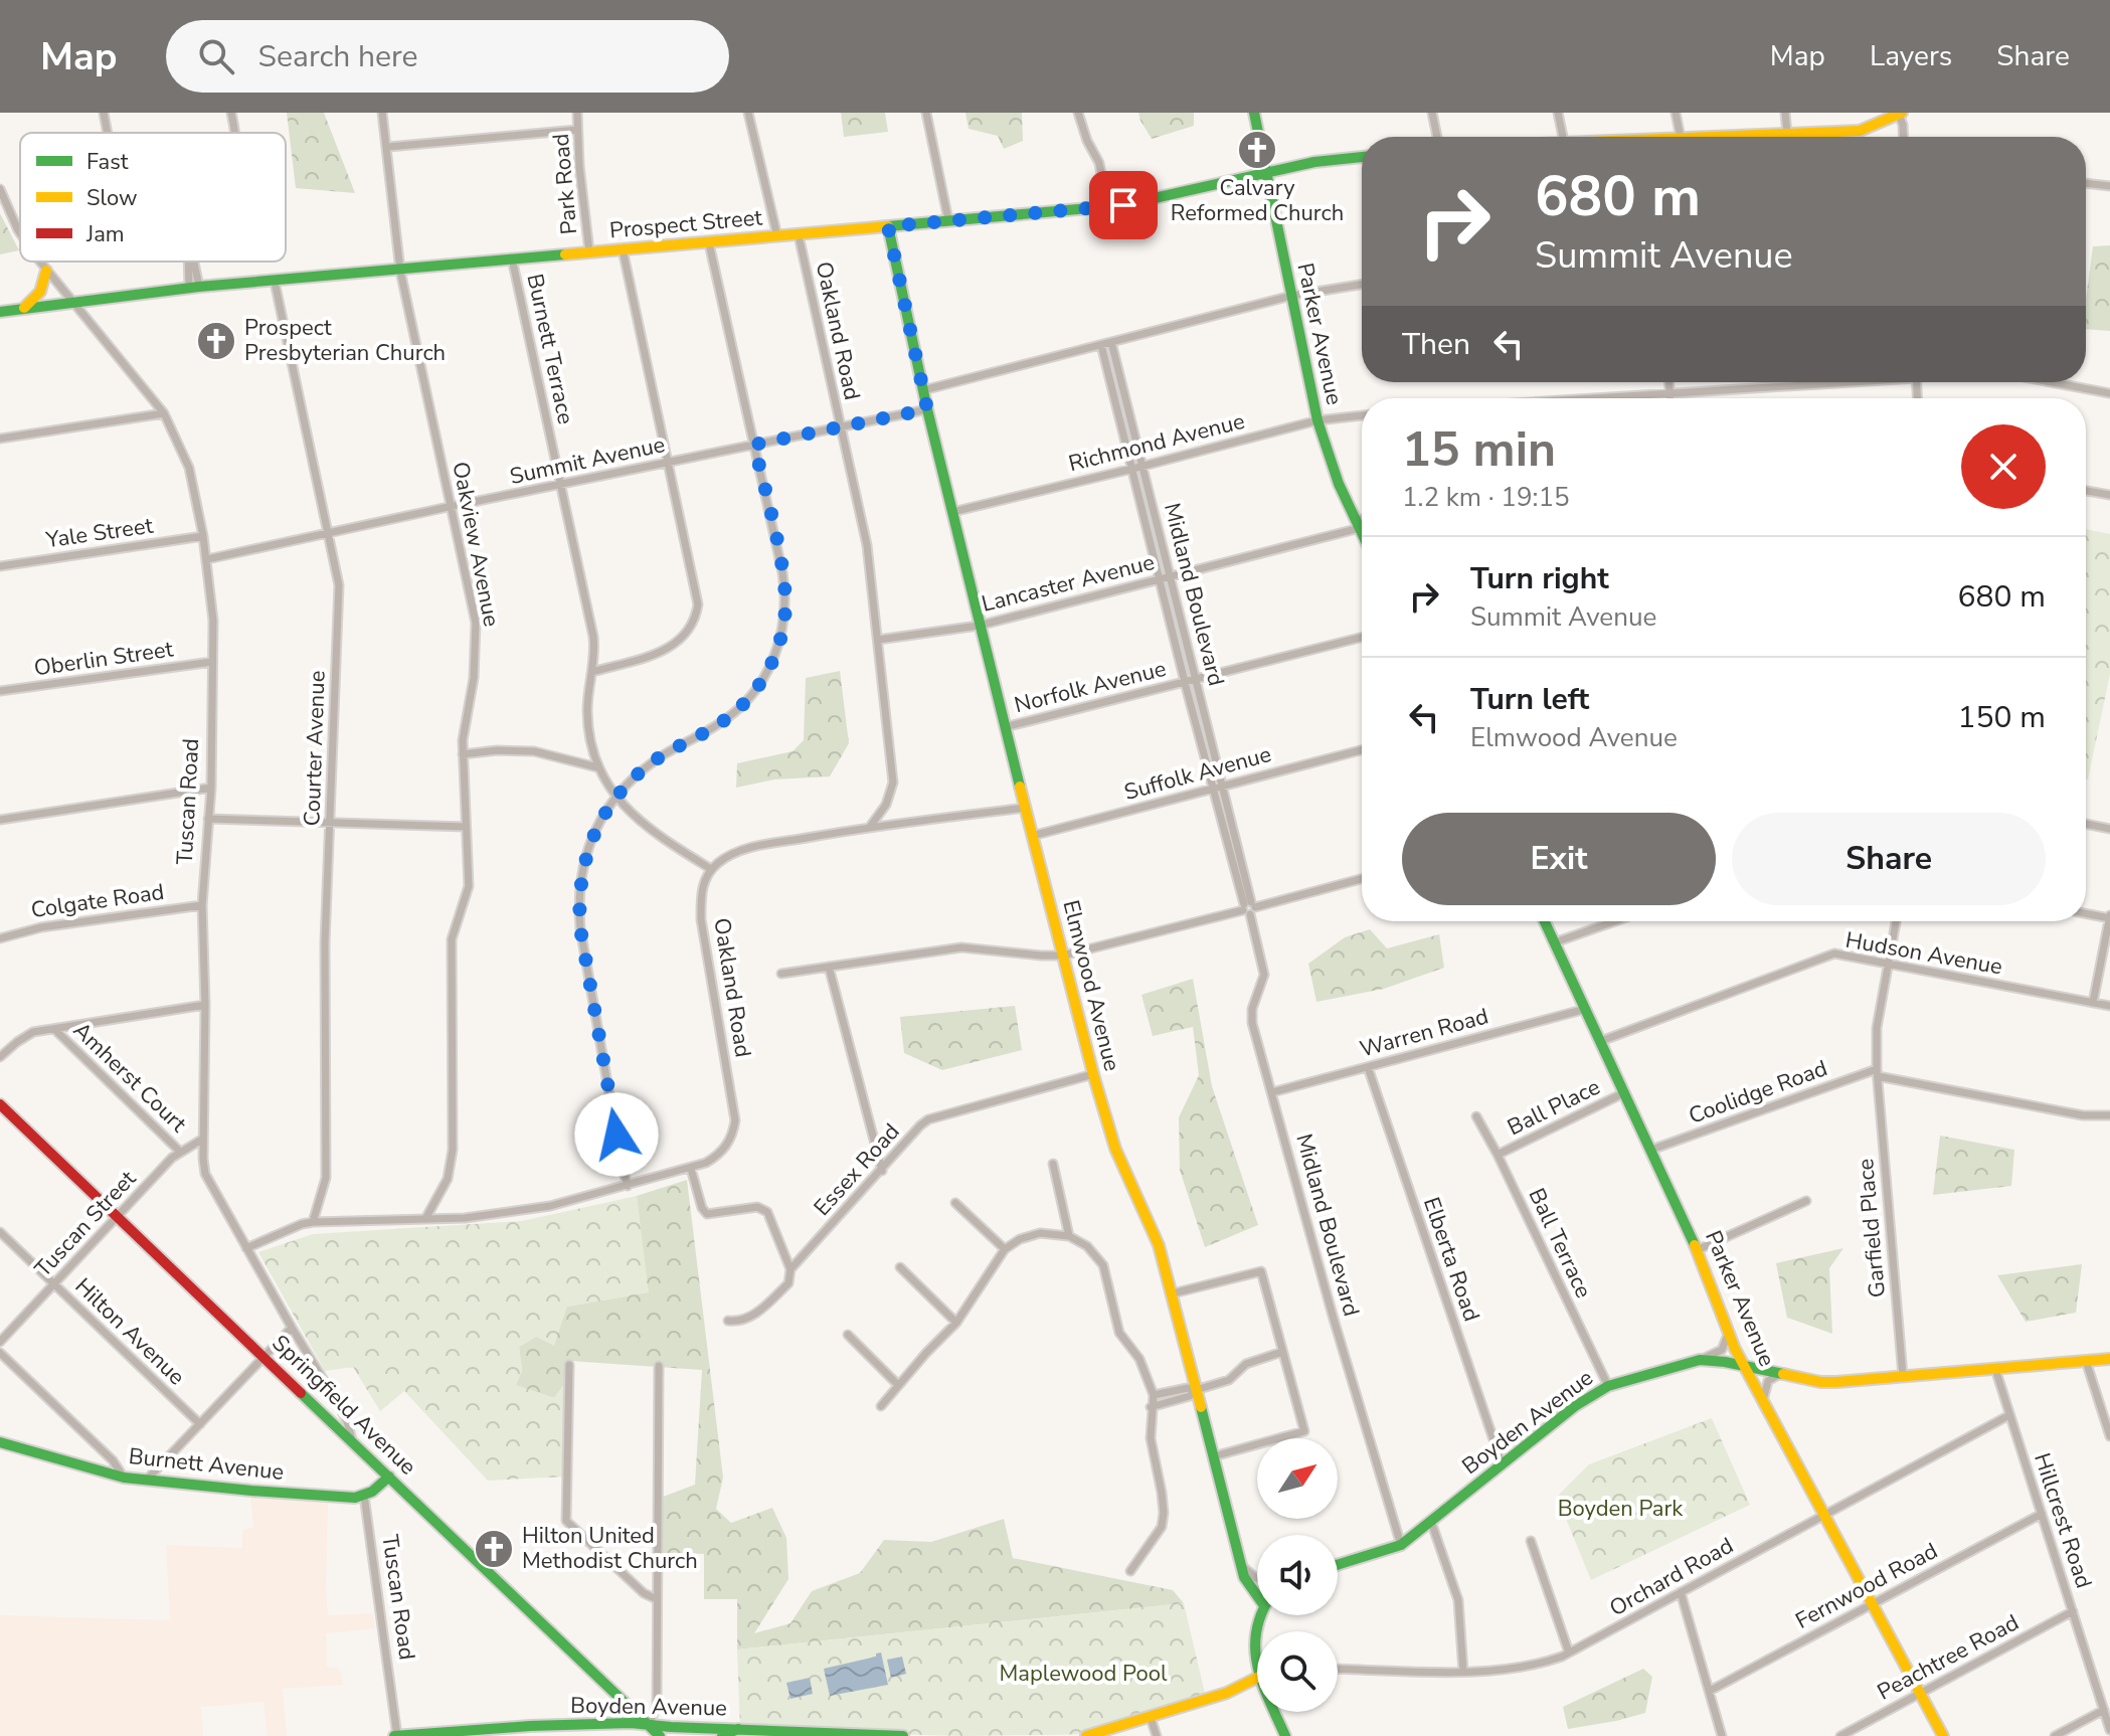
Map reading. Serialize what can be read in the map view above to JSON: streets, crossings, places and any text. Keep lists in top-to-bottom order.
{
  "streets": {
    "street": [
      "Park Road",
      "Prospect Street",
      "Oakland Road",
      "Parker Avenue",
      "Burnett Terrace",
      "Richmond Avenue",
      "Summit Avenue",
      "Yale Street",
      "Oakview Avenue",
      "Lancaster Avenue",
      "Midland Boulevard",
      "Oberlin Street",
      "Norfolk Avenue",
      "Courter Avenue",
      "Suffolk Avenue",
      "Tuscan Road",
      "Colgate Road",
      "Hudson Avenue",
      "Elmwood Avenue",
      "Warren Road",
      "Amherst Court",
      "Coolidge Road",
      "Ball Place",
      "Essex Road",
      "Tuscan Street",
      "Garfield Place",
      "Ball Terrace",
      "Elberta Road",
      "Hilton Avenue",
      "Springfield Avenue",
      "Boyden Avenue",
      "Burnett Avenue",
      "Hillcrest Road",
      "Orchard Road",
      "Fernwood Road",
      "Peachtree Road"
    ]
  },
  "crossings": [
    ["Park Road", "Prospect Street"],
    ["Prospect Street", "Oakland Road"],
    ["Prospect Street", "Parker Avenue"],
    ["Prospect Street", "Burnett Terrace"],
    ["Prospect Street", "Oakview Avenue"],
    ["Prospect Street", "Courter Avenue"],
    ["Prospect Street", "Tuscan Road"],
    ["Prospect Street", "Elmwood Avenue"],
    ["Oakland Road", "Burnett Terrace"],
    ["Oakland Road", "Summit Avenue"],
    ["Oakland Road", "Oakview Avenue"],
    ["Oakland Road", "Lancaster Avenue"],
    ["Oakland Road", "Courter Avenue"],
    ["Oakland Road", "Tuscan Road"],
    ["Parker Avenue", "Richmond Avenue"],
    ["Parker Avenue", "Lancaster Avenue"],
    ["Parker Avenue", "Hudson Avenue"],
    ["Parker Avenue", "Warren Road"],
    ["Parker Avenue", "Coolidge Road"],
    ["Parker Avenue", "Ball Place"],
    ["Parker Avenue", "Boyden Avenue"],
    ["Parker Avenue", "Orchard Road"],
    ["Parker Avenue", "Fernwood Road"],
    ["Parker Avenue", "Peachtree Road"],
    ["Burnett Terrace", "Summit Avenue"],
    ["Richmond Avenue", "Midland Boulevard"],
    ["Richmond Avenue", "Elmwood Avenue"],
    ["Summit Avenue", "Oakview Avenue"],
    ["Summit Avenue", "Courter Avenue"],
    ["Summit Avenue", "Tuscan Road"],
    ["Summit Avenue", "Elmwood Avenue"],
    ["Yale Street", "Tuscan Road"],
    ["Lancaster Avenue", "Midland Boulevard"],
    ["Lancaster Avenue", "Elmwood Avenue"],
    ["Midland Boulevard", "Norfolk Avenue"],
    ["Midland Boulevard", "Suffolk Avenue"],
    ["Midland Boulevard", "Warren Road"],
    ["Midland Boulevard", "Boyden Avenue"],
    ["Oberlin Street", "Tuscan Road"],
    ["Norfolk Avenue", "Elmwood Avenue"],
    ["Suffolk Avenue", "Elmwood Avenue"],
    ["Tuscan Road", "Colgate Road"],
    ["Tuscan Road", "Tuscan Street"],
    ["Tuscan Road", "Springfield Avenue"],
    ["Tuscan Road", "Boyden Avenue"],
    ["Tuscan Road", "Burnett Avenue"],
    ["Hudson Avenue", "Garfield Place"],
    ["Elmwood Avenue", "Essex Road"],
    ["Warren Road", "Elberta Road"],
    ["Amherst Court", "Tuscan Street"],
    ["Coolidge Road", "Garfield Place"],
    ["Ball Place", "Ball Terrace"],
    ["Tuscan Street", "Hilton Avenue"],
    ["Tuscan Street", "Springfield Avenue"],
    ["Garfield Place", "Boyden Avenue"],
    ["Ball Terrace", "Boyden Avenue"],
    ["Elberta Road", "Boyden Avenue"],
    ["Springfield Avenue", "Boyden Avenue"],
    ["Boyden Avenue", "Hillcrest Road"],
    ["Hillcrest Road", "Orchard Road"],
    ["Hillcrest Road", "Fernwood Road"],
    ["Hillcrest Road", "Peachtree Road"]
  ],
  "parks": ["Boyden Park", "Maplewood Pool"],
  "places": {
    "church": ["Calvary Reformed Church", "Prospect Presbyterian Church", "Hilton United Methodist Church"]
  },
  "legend": ["Fast", "Slow", "Jam"],
  "north": "top right",
  "page": {
    "header": "Map",
    "search": "Search here",
    "nav": ["Map", "Layers", "Share"],
    "turn": ["680 m", "Summit Avenue"],
    "then": "Then",
    "heading": ["15 min", "1.2 km · 19:15"],
    "list": [
      {
        "name": "Turn right",
        "note": "Summit Avenue",
        "value": "680 m"
      },
      {
        "name": "Turn left",
        "note": "Elmwood Avenue",
        "value": "150 m"
      }
    ],
    "buttons": ["Exit", "Share"]
  }
}
